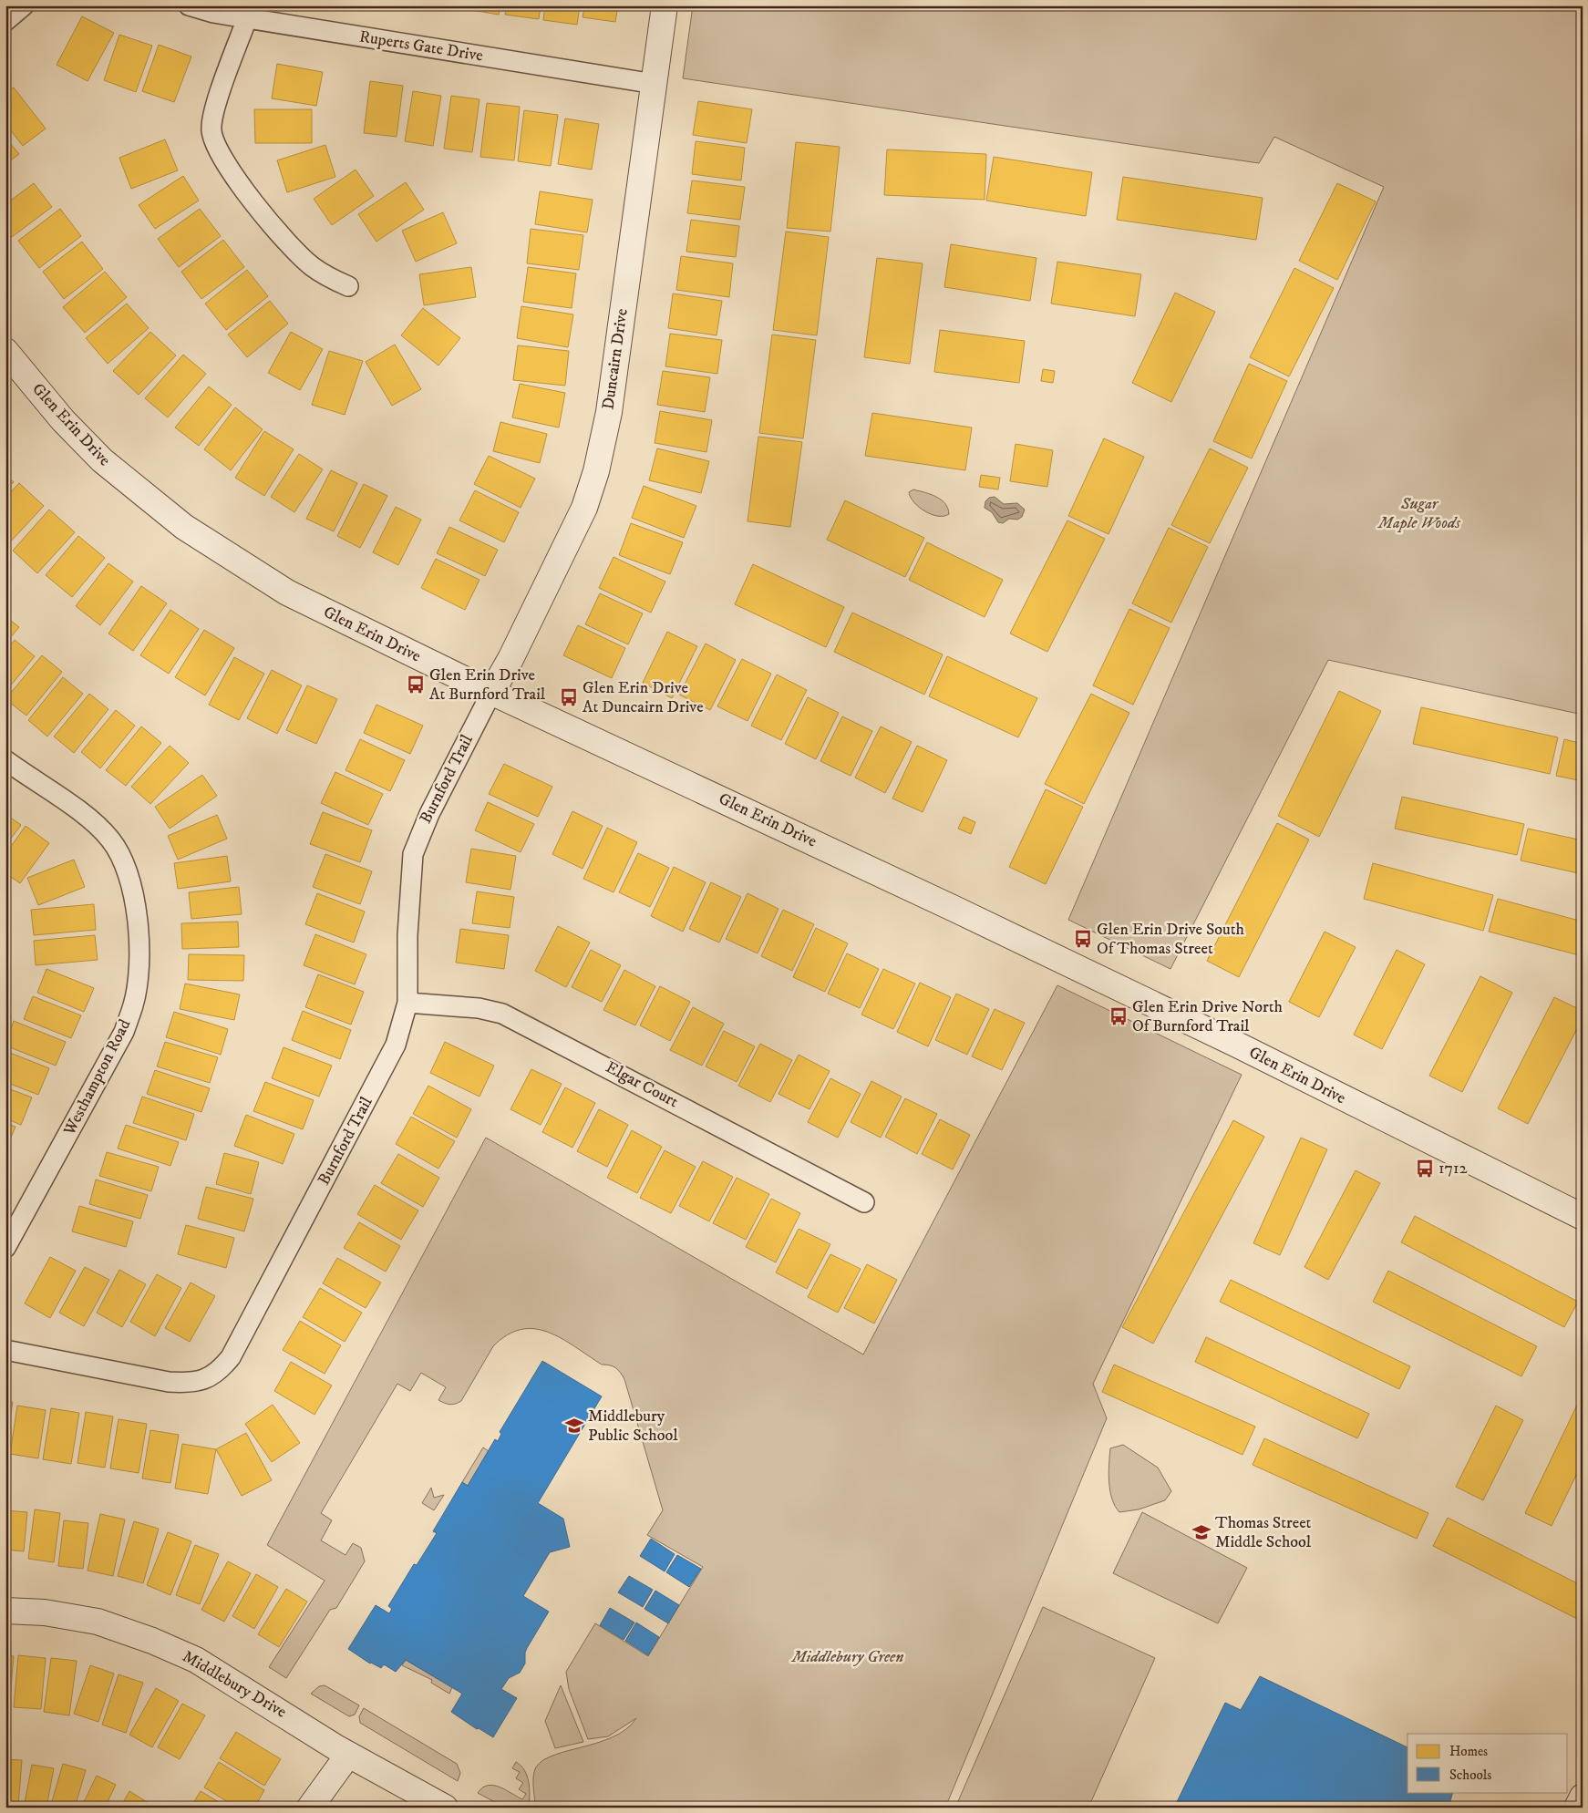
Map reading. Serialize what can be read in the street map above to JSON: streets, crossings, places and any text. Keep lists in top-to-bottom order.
{
  "streets": {
    "street": [
      "Ruperts Gate Drive",
      "Duncairn Drive",
      "Glen Erin Drive",
      "Burnford Trail",
      "Westhampton Road",
      "Elgar Court",
      "Middlebury Drive"
    ]
  },
  "crossings": [
    ["Ruperts Gate Drive", "Duncairn Drive"],
    ["Duncairn Drive", "Glen Erin Drive"],
    ["Duncairn Drive", "Burnford Trail"],
    ["Glen Erin Drive", "Burnford Trail"],
    ["Burnford Trail", "Elgar Court"]
  ],
  "parks": ["Sugar Maple Woods", "Middlebury Green"],
  "places": {
    "bus stop": [
      "Glen Erin Drive At Burnford Trail",
      "Glen Erin Drive At Duncairn Drive",
      "Glen Erin Drive South Of Thomas Street",
      "Glen Erin Drive North Of Burnford Trail",
      "1712"
    ],
    "school or university": ["Middlebury Public School", "Thomas Street Middle School"]
  },
  "legend": ["Homes", "Schools"]
}
